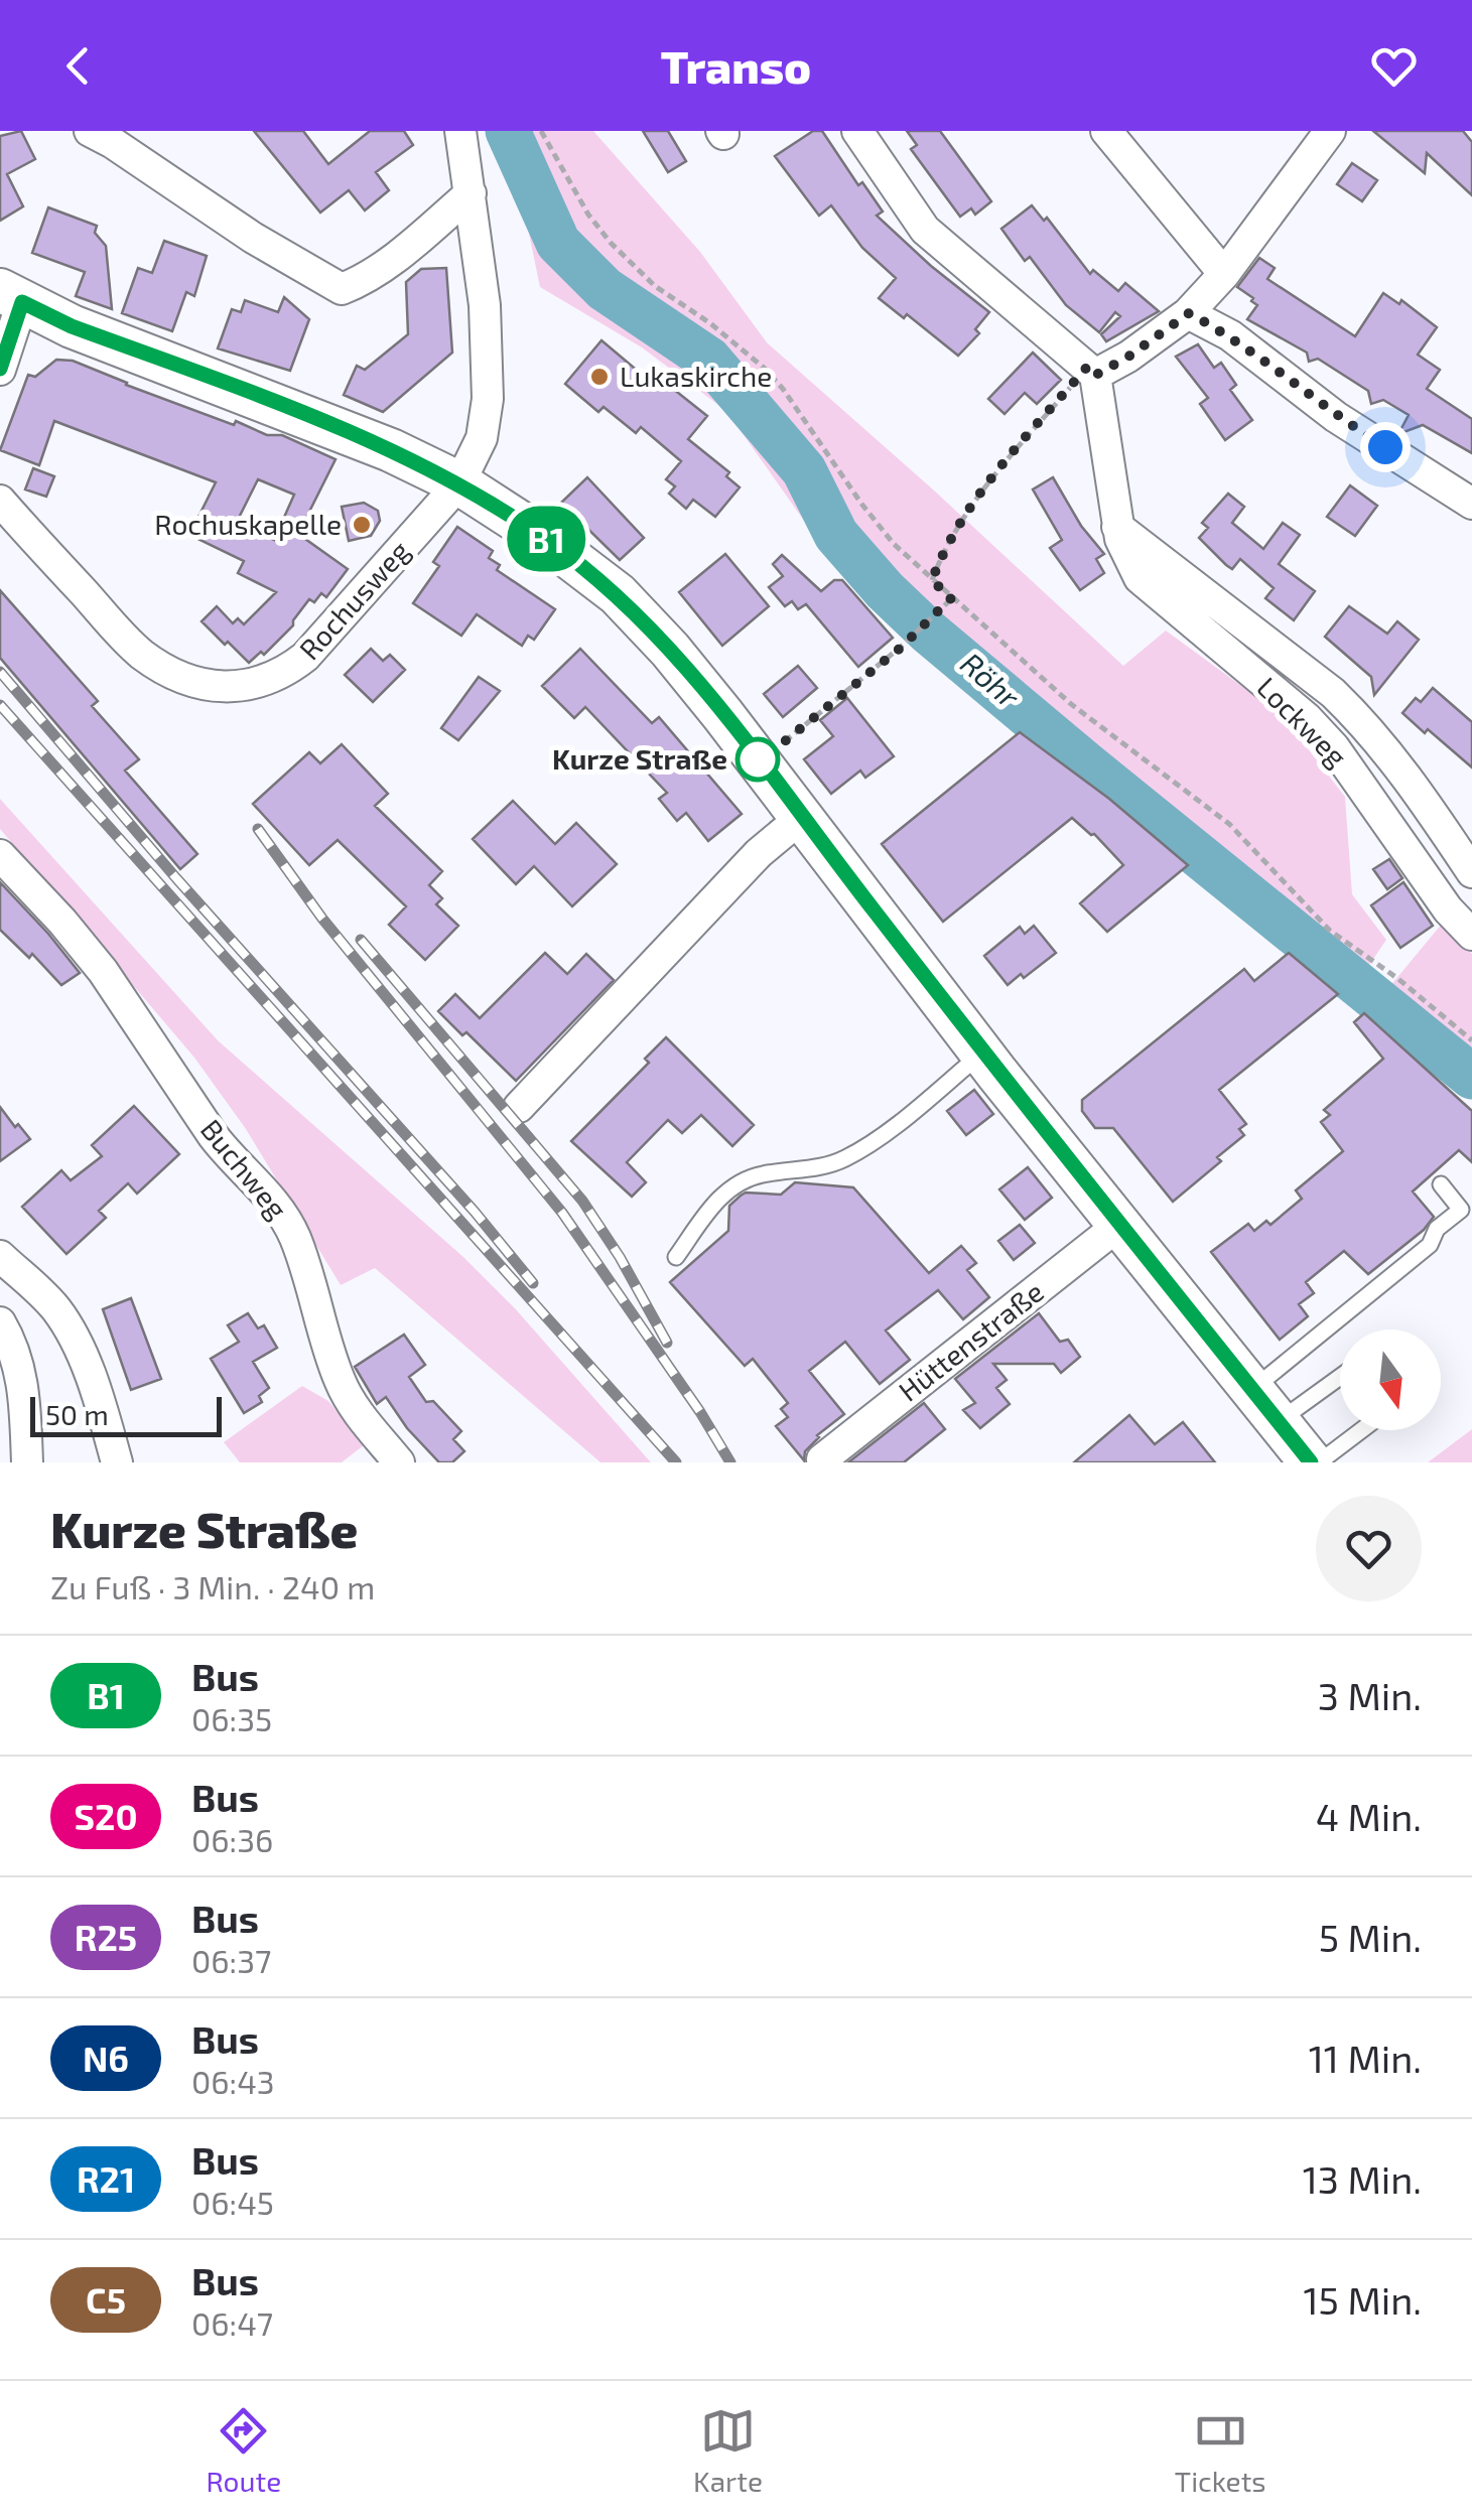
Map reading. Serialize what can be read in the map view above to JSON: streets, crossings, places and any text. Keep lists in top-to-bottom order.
{
  "streets": {
    "street": [
      "Rochusweg",
      "Lockweg",
      "Buchweg",
      "Hüttenstraße"
    ]
  },
  "water": ["Röhr"],
  "places": ["Lukaskirche", "Rochuskapelle", "Kurze Straße"],
  "lines": ["bus line B1"],
  "scale_bar": "50 m",
  "north": "bottom",
  "page": {
    "header": "Transo",
    "on_map": "B1",
    "scale": "50 m",
    "heading": ["Kurze Straße", "Zu Fuß · 3 Min. · 240 m"],
    "list": [
      {
        "mark": "B1",
        "name": "Bus",
        "note": "06:35",
        "value": "3 Min."
      },
      {
        "mark": "S20",
        "name": "Bus",
        "note": "06:36",
        "value": "4 Min."
      },
      {
        "mark": "R25",
        "name": "Bus",
        "note": "06:37",
        "value": "5 Min."
      },
      {
        "mark": "N6",
        "name": "Bus",
        "note": "06:43",
        "value": "11 Min."
      },
      {
        "mark": "R21",
        "name": "Bus",
        "note": "06:45",
        "value": "13 Min."
      },
      {
        "mark": "C5",
        "name": "Bus",
        "note": "06:47",
        "value": "15 Min."
      }
    ],
    "tabs": ["Route", "Karte", "Tickets"]
  }
}
